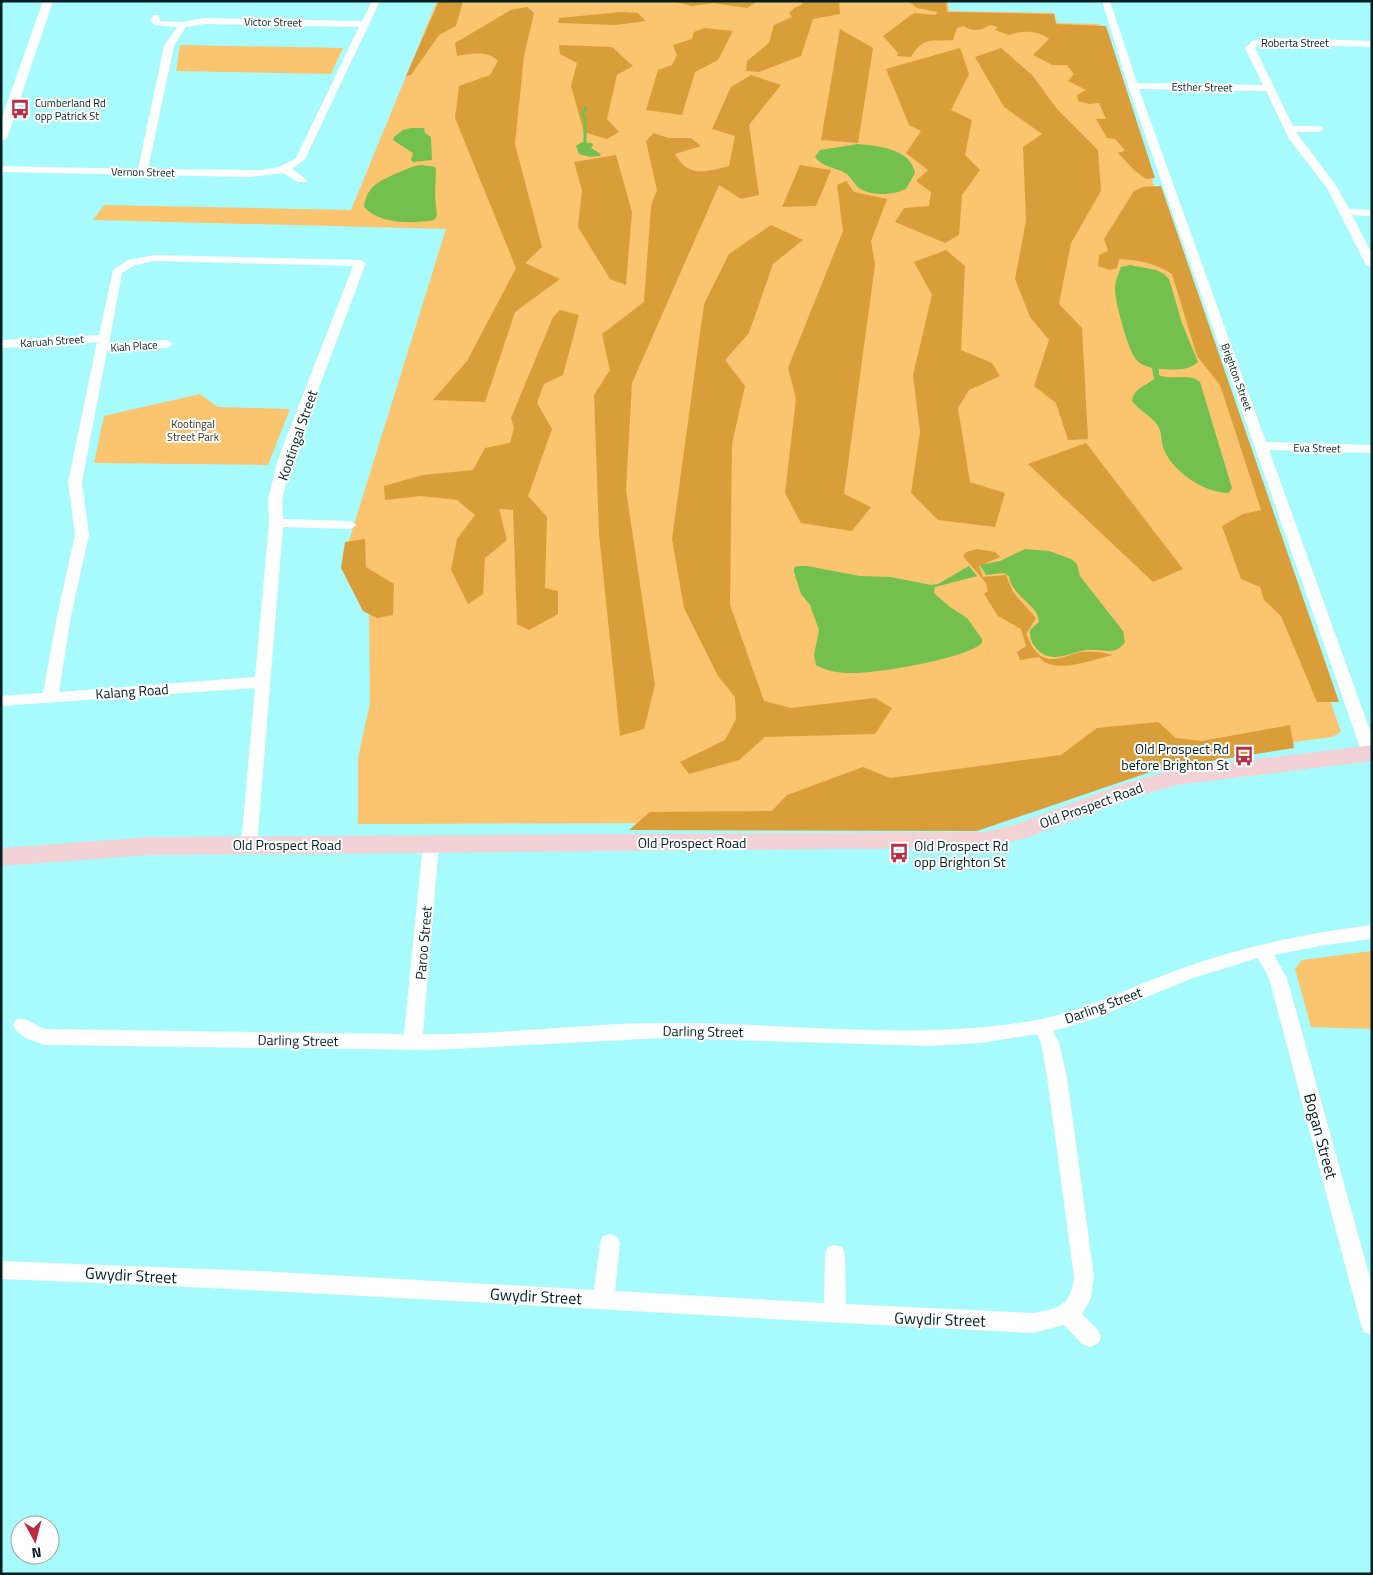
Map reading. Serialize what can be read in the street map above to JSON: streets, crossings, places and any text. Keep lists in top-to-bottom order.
{
  "streets": {
    "main road": ["Old Prospect Road"],
    "street": [
      "Victor Street",
      "Roberta Street",
      "Esther Street",
      "Vernon Street",
      "Karuah Street",
      "Kiah Place",
      "Brighton Street",
      "Kootingal Street",
      "Eva Street",
      "Kalang Road",
      "Paroo Street",
      "Darling Street",
      "Bogan Street",
      "Gwydir Street"
    ]
  },
  "crossings": [
    ["Victor Street", "Vernon Street"],
    ["Roberta Street", "Esther Street"],
    ["Esther Street", "Brighton Street"],
    ["Karuah Street", "Kiah Place"],
    ["Karuah Street", "Kootingal Street"],
    ["Kiah Place", "Kootingal Street"],
    ["Brighton Street", "Eva Street"],
    ["Brighton Street", "Old Prospect Road"],
    ["Kootingal Street", "Kalang Road"],
    ["Kootingal Street", "Old Prospect Road"],
    ["Old Prospect Road", "Paroo Street"],
    ["Paroo Street", "Darling Street"],
    ["Darling Street", "Bogan Street"]
  ],
  "parks": ["Kootingal Street Park"],
  "places": {
    "bus stop": ["Cumberland Rd opp Patrick St", "Old Prospect Rd before Brighton St", "Old Prospect Rd opp Brighton St"]
  },
  "north": "bottom"
}
